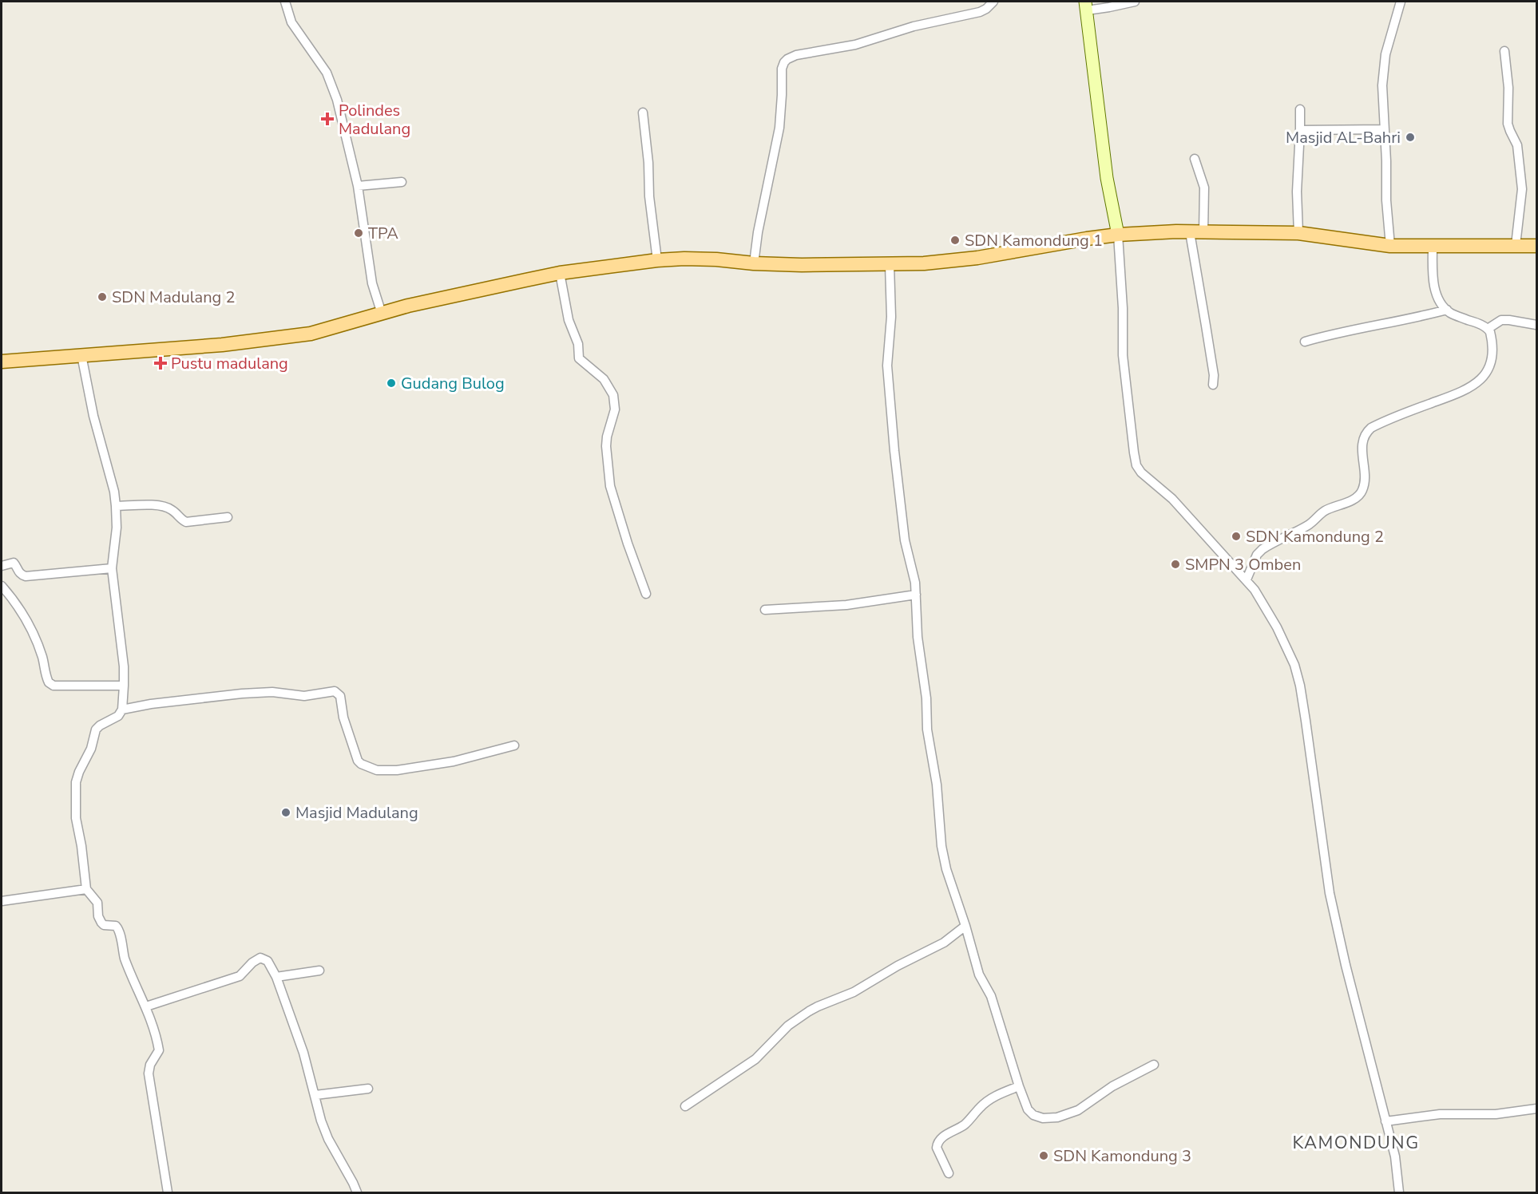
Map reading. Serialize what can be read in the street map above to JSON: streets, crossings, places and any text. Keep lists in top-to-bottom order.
{
  "districts": ["KAMONDUNG"],
  "places": {
    "health": ["Polindes Madulang", "Pustu madulang"],
    "other": [
      "Masjid AL-Bahri",
      "TPA",
      "SDN Kamondung 1",
      "SDN Madulang 2",
      "Gudang Bulog",
      "SDN Kamondung 2",
      "SMPN 3 Omben",
      "Masjid Madulang",
      "SDN Kamondung 3"
    ]
  }
}
